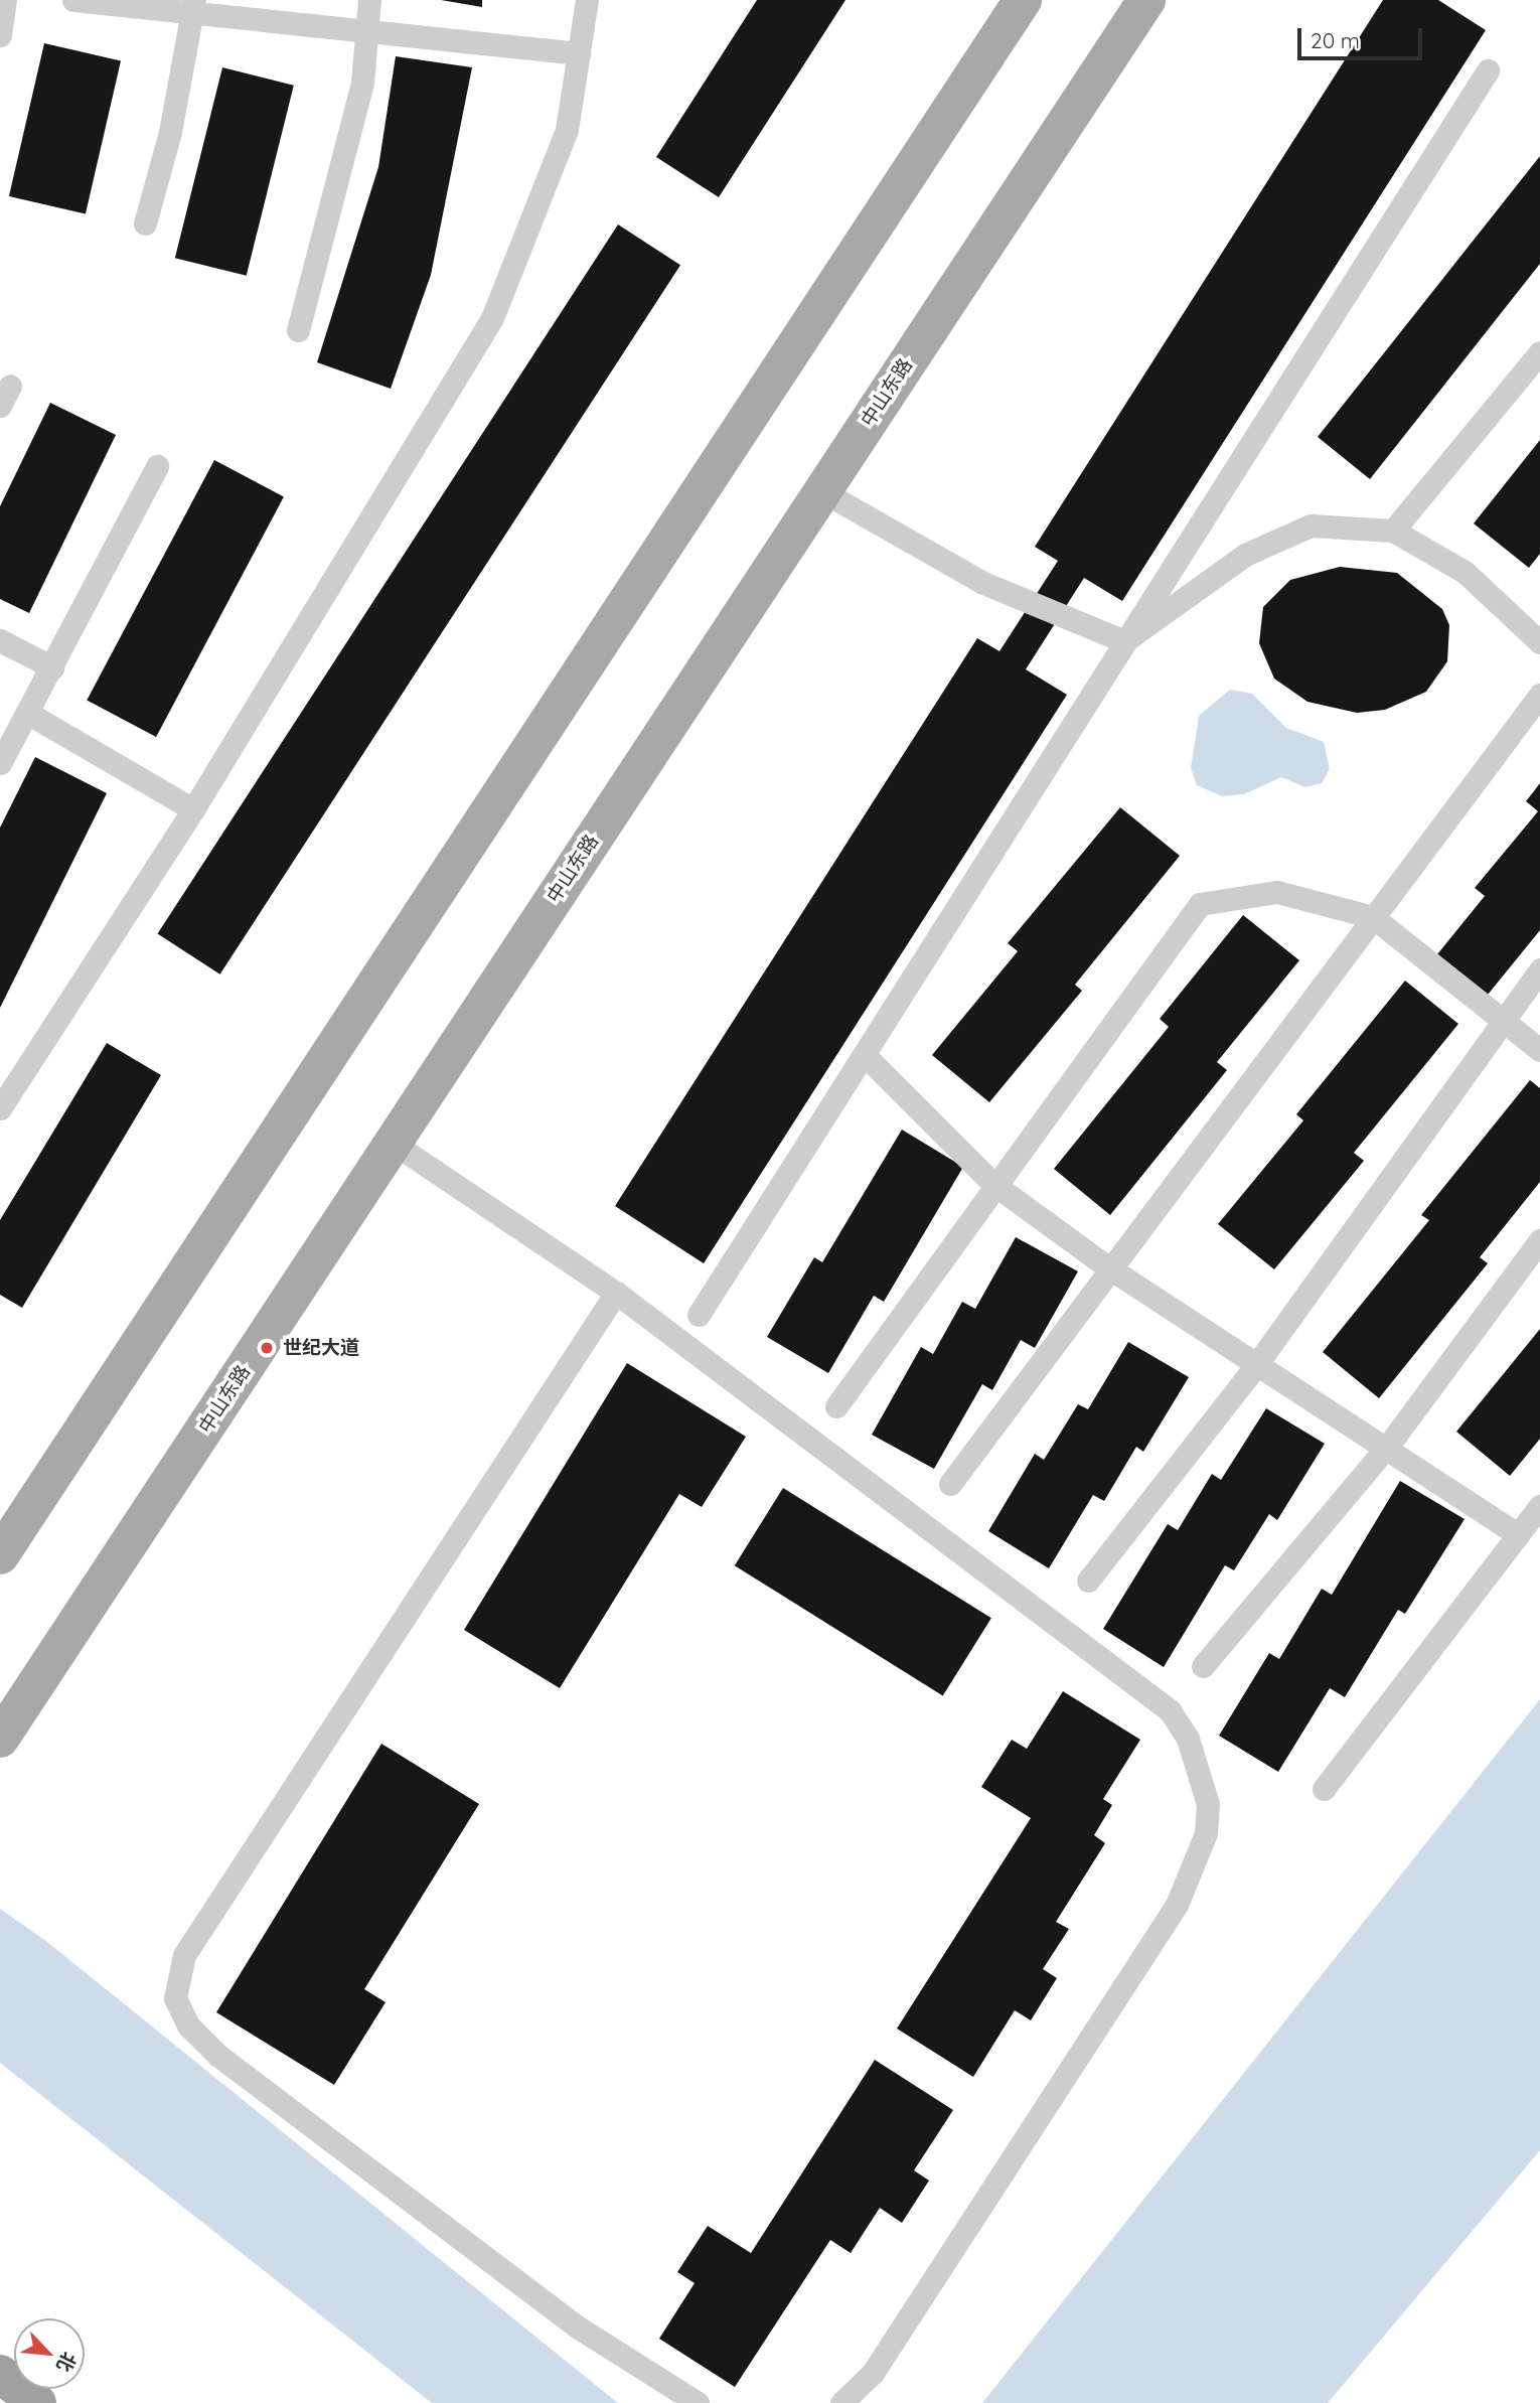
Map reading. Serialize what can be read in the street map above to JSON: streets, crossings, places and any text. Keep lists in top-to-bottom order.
{
  "streets": {
    "main road": ["中山东路"]
  },
  "places": ["世纪大道"],
  "scale_bar": "20 m",
  "north": "bottom right"
}
